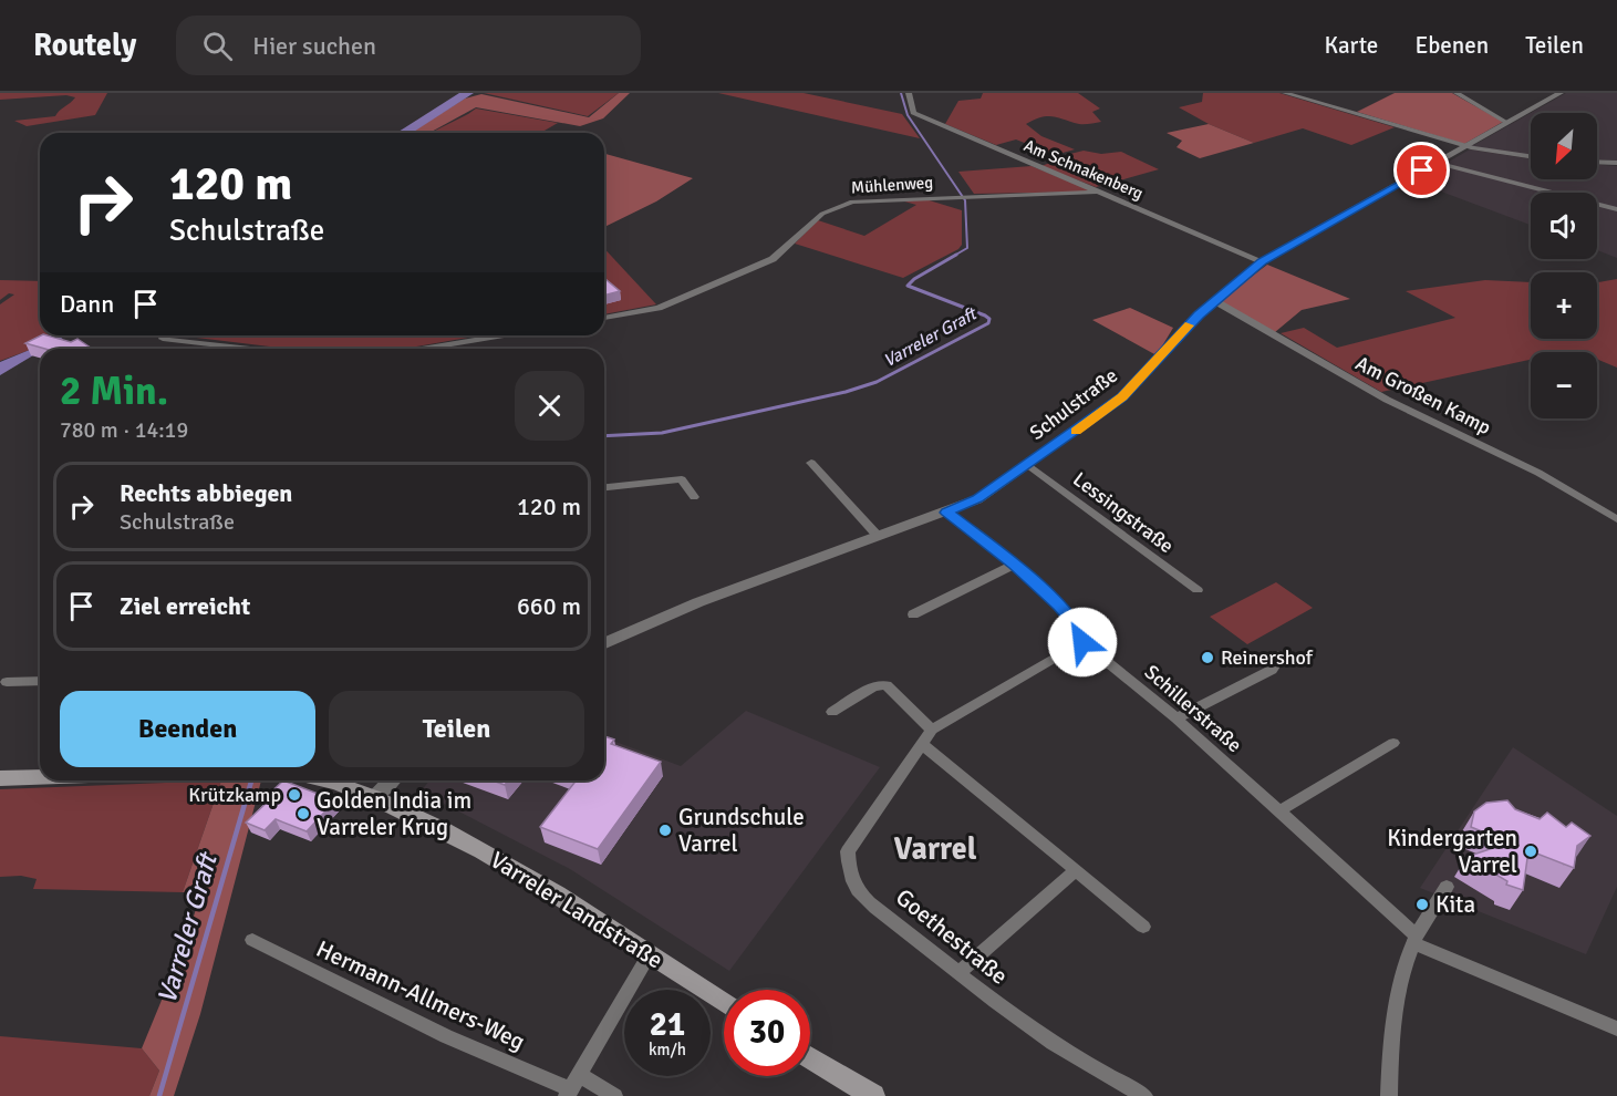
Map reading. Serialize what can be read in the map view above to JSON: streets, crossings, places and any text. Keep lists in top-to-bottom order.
{
  "streets": {
    "main road": ["Varreler Landstraße"],
    "street": [
      "Am Schnakenberg",
      "Mühlenweg",
      "Am Großen Kamp",
      "Schulstraße",
      "Lessingstraße",
      "Schillerstraße",
      "Goethestraße",
      "Hermann-Allmers-Weg"
    ]
  },
  "crossings": [
    ["Am Schnakenberg", "Mühlenweg"],
    ["Am Schnakenberg", "Schulstraße"],
    ["Am Großen Kamp", "Schulstraße"],
    ["Schulstraße", "Lessingstraße"],
    ["Schulstraße", "Schillerstraße"]
  ],
  "districts": ["Varrel"],
  "water": ["Varreler Graft"],
  "places": [
    "Reinershof",
    "Krützkamp",
    "Golden India im Varreler Krug",
    "Grundschule Varrel",
    "Kindergarten Varrel",
    "Kita"
  ],
  "north": "bottom left",
  "page": {
    "header": "Routely",
    "search": "Hier suchen",
    "nav": ["Karte", "Ebenen", "Teilen"],
    "map_buttons": ["+", "−"],
    "turn": ["120 m", "Schulstraße"],
    "then": "Dann",
    "heading": ["2 Min.", "780 m · 14:19"],
    "list": [
      {
        "name": "Rechts abbiegen",
        "note": "Schulstraße",
        "value": "120 m"
      },
      {
        "name": "Ziel erreicht",
        "value": "660 m"
      }
    ],
    "buttons": ["Beenden", "Teilen"],
    "speed": "21 km/h",
    "limit": "30"
  }
}
